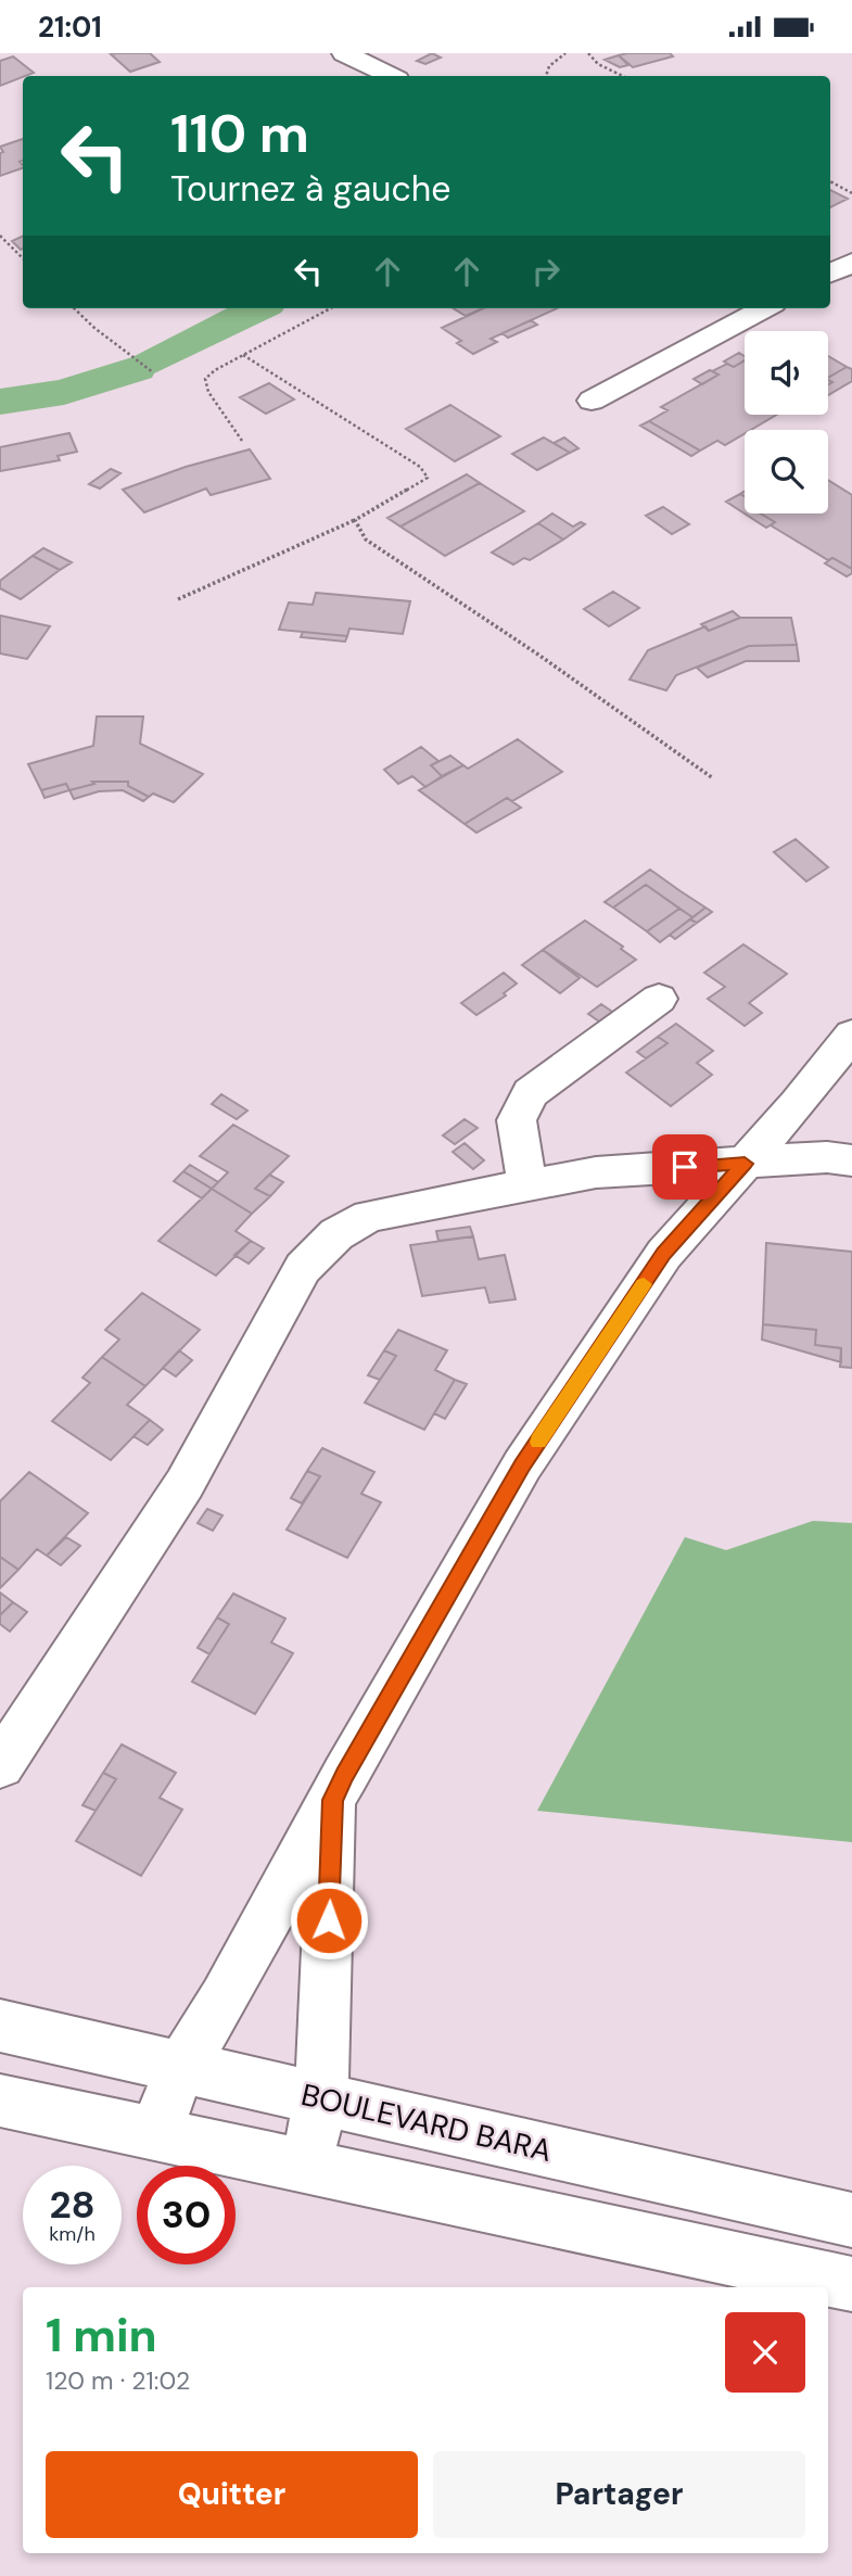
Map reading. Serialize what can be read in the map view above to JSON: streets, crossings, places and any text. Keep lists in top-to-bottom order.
{
  "streets": {
    "street": ["BOULEVARD BARA"]
  },
  "page": {
    "status": "21:01",
    "turn": ["110 m", "Tournez à gauche"],
    "speed": "28 km/h",
    "limit": "30",
    "heading": ["1 min", "120 m · 21:02"],
    "buttons": ["Quitter", "Partager"]
  }
}
